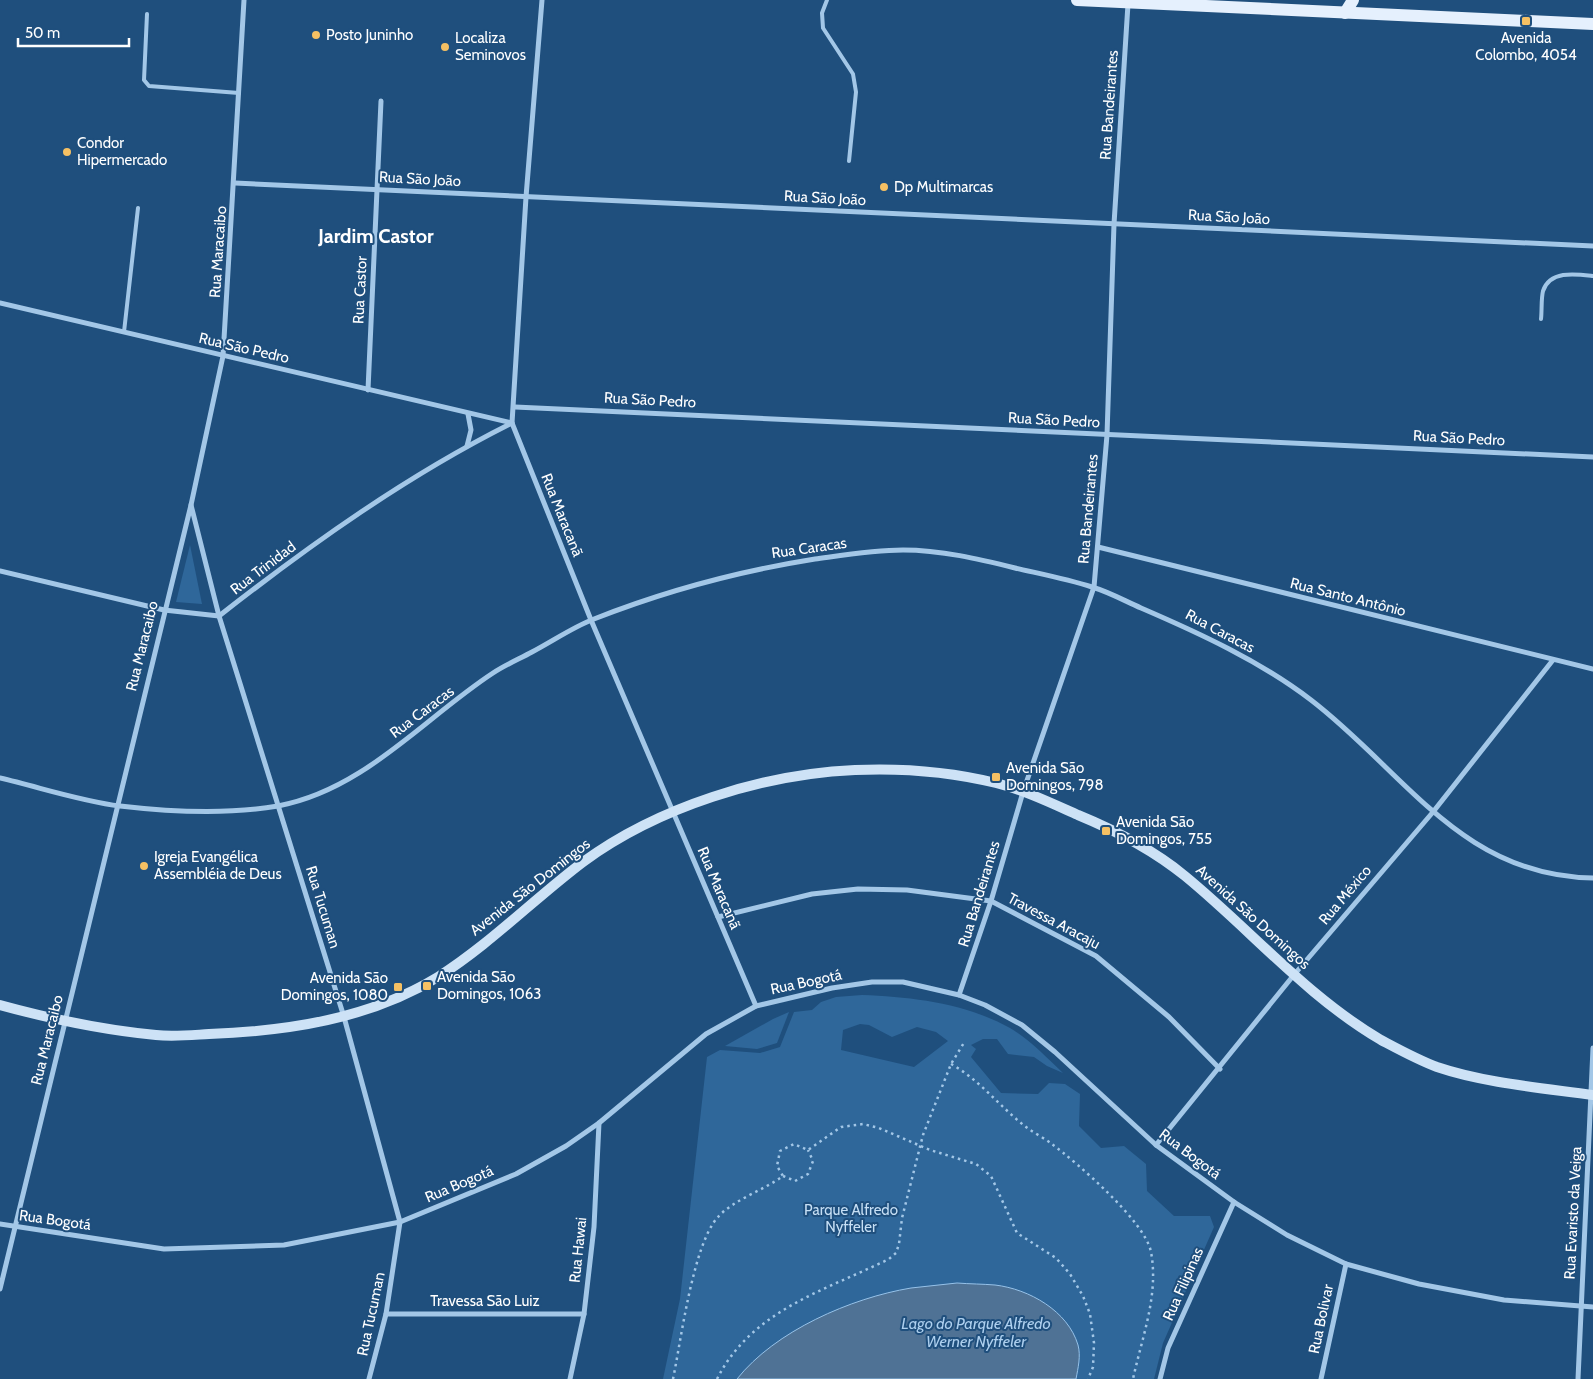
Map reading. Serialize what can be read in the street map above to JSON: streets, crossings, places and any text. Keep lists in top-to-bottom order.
{
  "streets": {
    "street": [
      "Rua Bandeirantes",
      "Rua São João",
      "Rua Maracaibo",
      "Rua Castor",
      "Rua São Pedro",
      "Rua Maracanã",
      "Rua Caracas",
      "Rua Trinidad",
      "Rua Santo Antônio",
      "Avenida São Domingos",
      "Rua México",
      "Rua Tucuman",
      "Travessa Aracaju",
      "Rua Bogotá",
      "Rua Evaristo da Veiga",
      "Rua Hawai",
      "Rua Filipinas",
      "Travessa São Luiz",
      "Rua Bolivar"
    ]
  },
  "crossings": [
    ["Rua Bandeirantes", "Rua São João"],
    ["Rua Bandeirantes", "Rua São Pedro"],
    ["Rua Bandeirantes", "Rua Caracas"],
    ["Rua Bandeirantes", "Rua Santo Antônio"],
    ["Rua Bandeirantes", "Avenida São Domingos"],
    ["Rua Bandeirantes", "Travessa Aracaju"],
    ["Rua Bandeirantes", "Rua Bogotá"],
    ["Rua São João", "Rua Maracaibo"],
    ["Rua São João", "Rua Castor"],
    ["Rua Maracaibo", "Rua São Pedro"],
    ["Rua Maracaibo", "Rua Caracas"],
    ["Rua Maracaibo", "Avenida São Domingos"],
    ["Rua Maracaibo", "Rua Tucuman"],
    ["Rua Maracaibo", "Rua Bogotá"],
    ["Rua Castor", "Rua São Pedro"],
    ["Rua São Pedro", "Rua Maracanã"],
    ["Rua São Pedro", "Rua Trinidad"],
    ["Rua Maracanã", "Rua Caracas"],
    ["Rua Maracanã", "Rua Trinidad"],
    ["Rua Maracanã", "Avenida São Domingos"],
    ["Rua Maracanã", "Travessa Aracaju"],
    ["Rua Maracanã", "Rua Bogotá"],
    ["Rua Caracas", "Rua México"],
    ["Rua Caracas", "Rua Tucuman"],
    ["Rua Trinidad", "Rua Tucuman"],
    ["Rua Santo Antônio", "Rua México"],
    ["Avenida São Domingos", "Rua México"],
    ["Avenida São Domingos", "Rua Tucuman"],
    ["Avenida São Domingos", "Rua Evaristo da Veiga"],
    ["Rua México", "Travessa Aracaju"],
    ["Rua México", "Rua Bogotá"],
    ["Rua Tucuman", "Rua Bogotá"],
    ["Rua Tucuman", "Travessa São Luiz"],
    ["Rua Bogotá", "Rua Evaristo da Veiga"],
    ["Rua Bogotá", "Rua Hawai"],
    ["Rua Bogotá", "Rua Filipinas"],
    ["Rua Bogotá", "Rua Bolivar"],
    ["Rua Hawai", "Travessa São Luiz"]
  ],
  "districts": ["Jardim Castor"],
  "water": ["Lago do Parque Alfredo Werner Nyffeler"],
  "parks": ["Parque Alfredo Nyffeler"],
  "places": {
    "transit": [
      "Avenida Colombo, 4054",
      "Avenida São Domingos, 798",
      "Avenida São Domingos, 755",
      "Avenida São Domingos, 1063",
      "Avenida São Domingos, 1080"
    ],
    "other": [
      "Posto Juninho",
      "Localiza Seminovos",
      "Condor Hipermercado",
      "Dp Multimarcas",
      "Igreja Evangélica Assembléia de Deus"
    ]
  },
  "scale_bar": "50 m"
}
